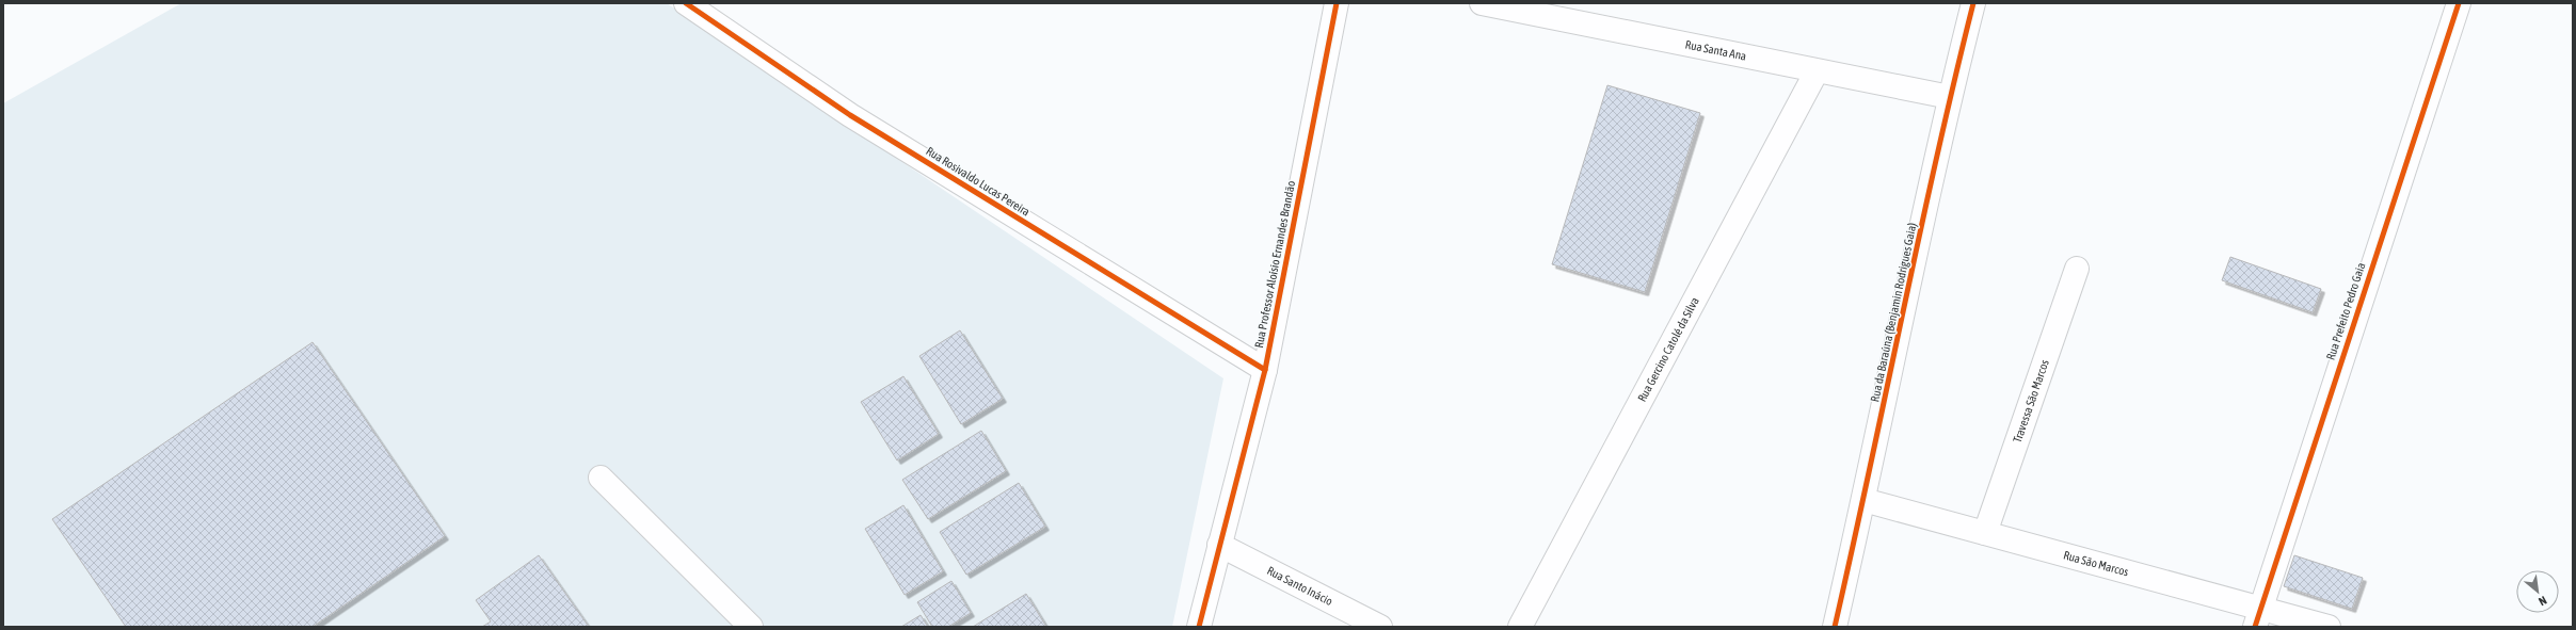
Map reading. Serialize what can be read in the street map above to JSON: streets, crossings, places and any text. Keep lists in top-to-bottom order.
{
  "streets": {
    "street": [
      "Rua Santa Ana",
      "Rua Rosivaldo Lucas Pereira",
      "Rua Professor Aloísio Ernandes Brandão",
      "Rua Prefeito Pedro Gaia",
      "Rua da Baraúna (Benjamin Rodrigues Gaia)",
      "Rua Gercino Catolé da Silva",
      "Travessa São Marcos",
      "Rua São Marcos",
      "Rua Santo Inácio"
    ]
  },
  "crossings": [
    ["Rua Santa Ana", "Rua da Baraúna (Benjamin Rodrigues Gaia)"],
    ["Rua Santa Ana", "Rua Gercino Catolé da Silva"],
    ["Rua Rosivaldo Lucas Pereira", "Rua Professor Aloísio Ernandes Brandão"],
    ["Rua Professor Aloísio Ernandes Brandão", "Rua Santo Inácio"],
    ["Rua Prefeito Pedro Gaia", "Rua São Marcos"],
    ["Rua da Baraúna (Benjamin Rodrigues Gaia)", "Rua São Marcos"],
    ["Travessa São Marcos", "Rua São Marcos"]
  ],
  "north": "bottom right"
}
